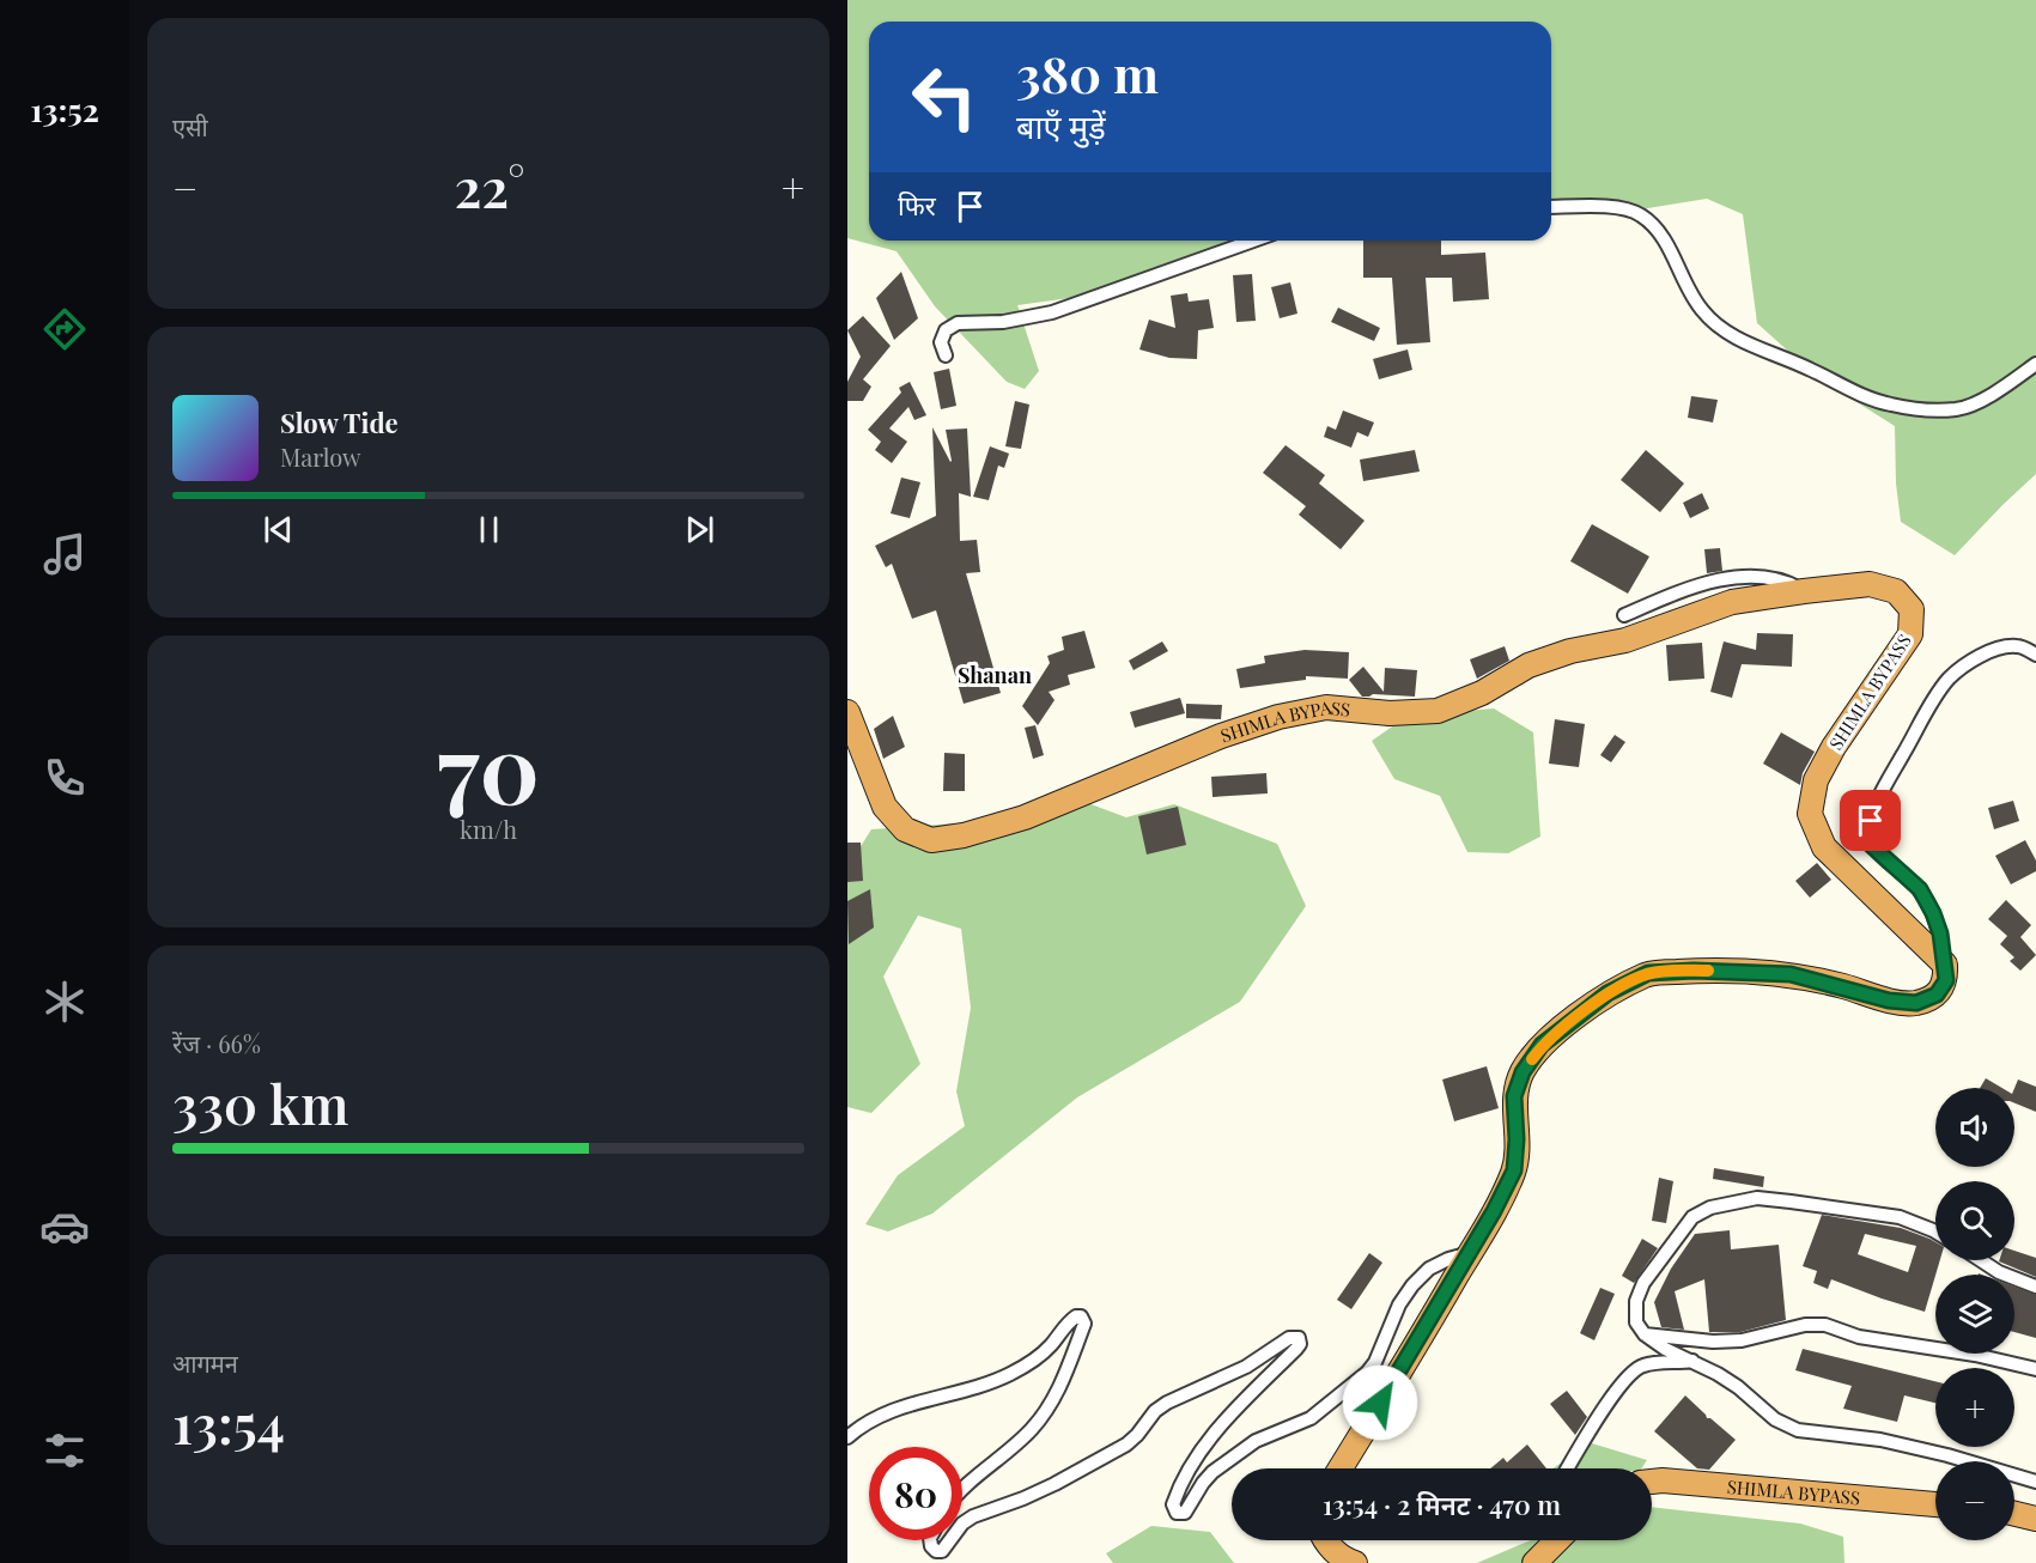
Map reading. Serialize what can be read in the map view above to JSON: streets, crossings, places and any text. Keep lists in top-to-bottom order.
{
  "streets": {
    "highway": ["SHIMLA BYPASS"]
  },
  "districts": ["Shanan"],
  "page": {
    "tabs": "13:52",
    "tile": [
      "एसी",
      ["70", "km/h"],
      ["रेंज · 66%", "330 km"],
      ["आगमन", "13:54"]
    ],
    "turn": ["380 m", "बाएँ मुड़ें"],
    "heat": ["−", "22°", "+"],
    "then": "फिर",
    "song": ["Slow Tide", "Marlow"],
    "map_buttons": ["+", "−"],
    "limit": "80",
    "trip": "13:54 · 2 मिनट · 470 m"
  }
}
